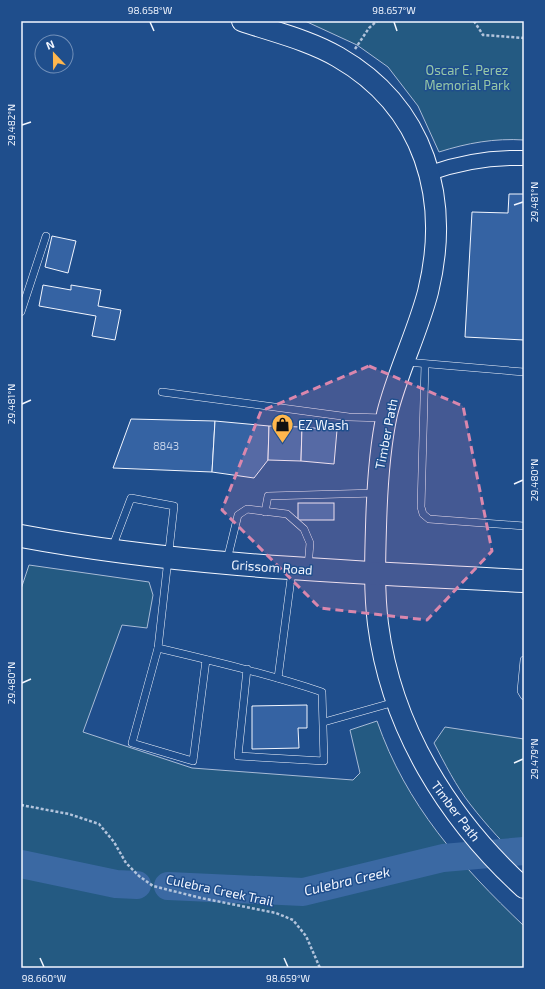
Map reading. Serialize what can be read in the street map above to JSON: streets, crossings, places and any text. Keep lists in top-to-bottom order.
{
  "streets": {
    "main road": ["Grissom Road"],
    "street": ["Timber Path"],
    "path": ["Culebra Creek Trail"]
  },
  "crossings": [
    ["Timber Path", "Grissom Road"]
  ],
  "water": ["Culebra Creek"],
  "parks": ["Oscar E. Perez Memorial Park"],
  "places": {
    "shop": ["EZ Wash"]
  },
  "house_numbers": ["8843"],
  "north": "top",
  "coordinates": [
    "98.658°W",
    "98.657°W",
    "29.482°N",
    "29.481°N",
    "29.480°N",
    "29.479°N",
    "98.660°W",
    "98.659°W"
  ]
}
